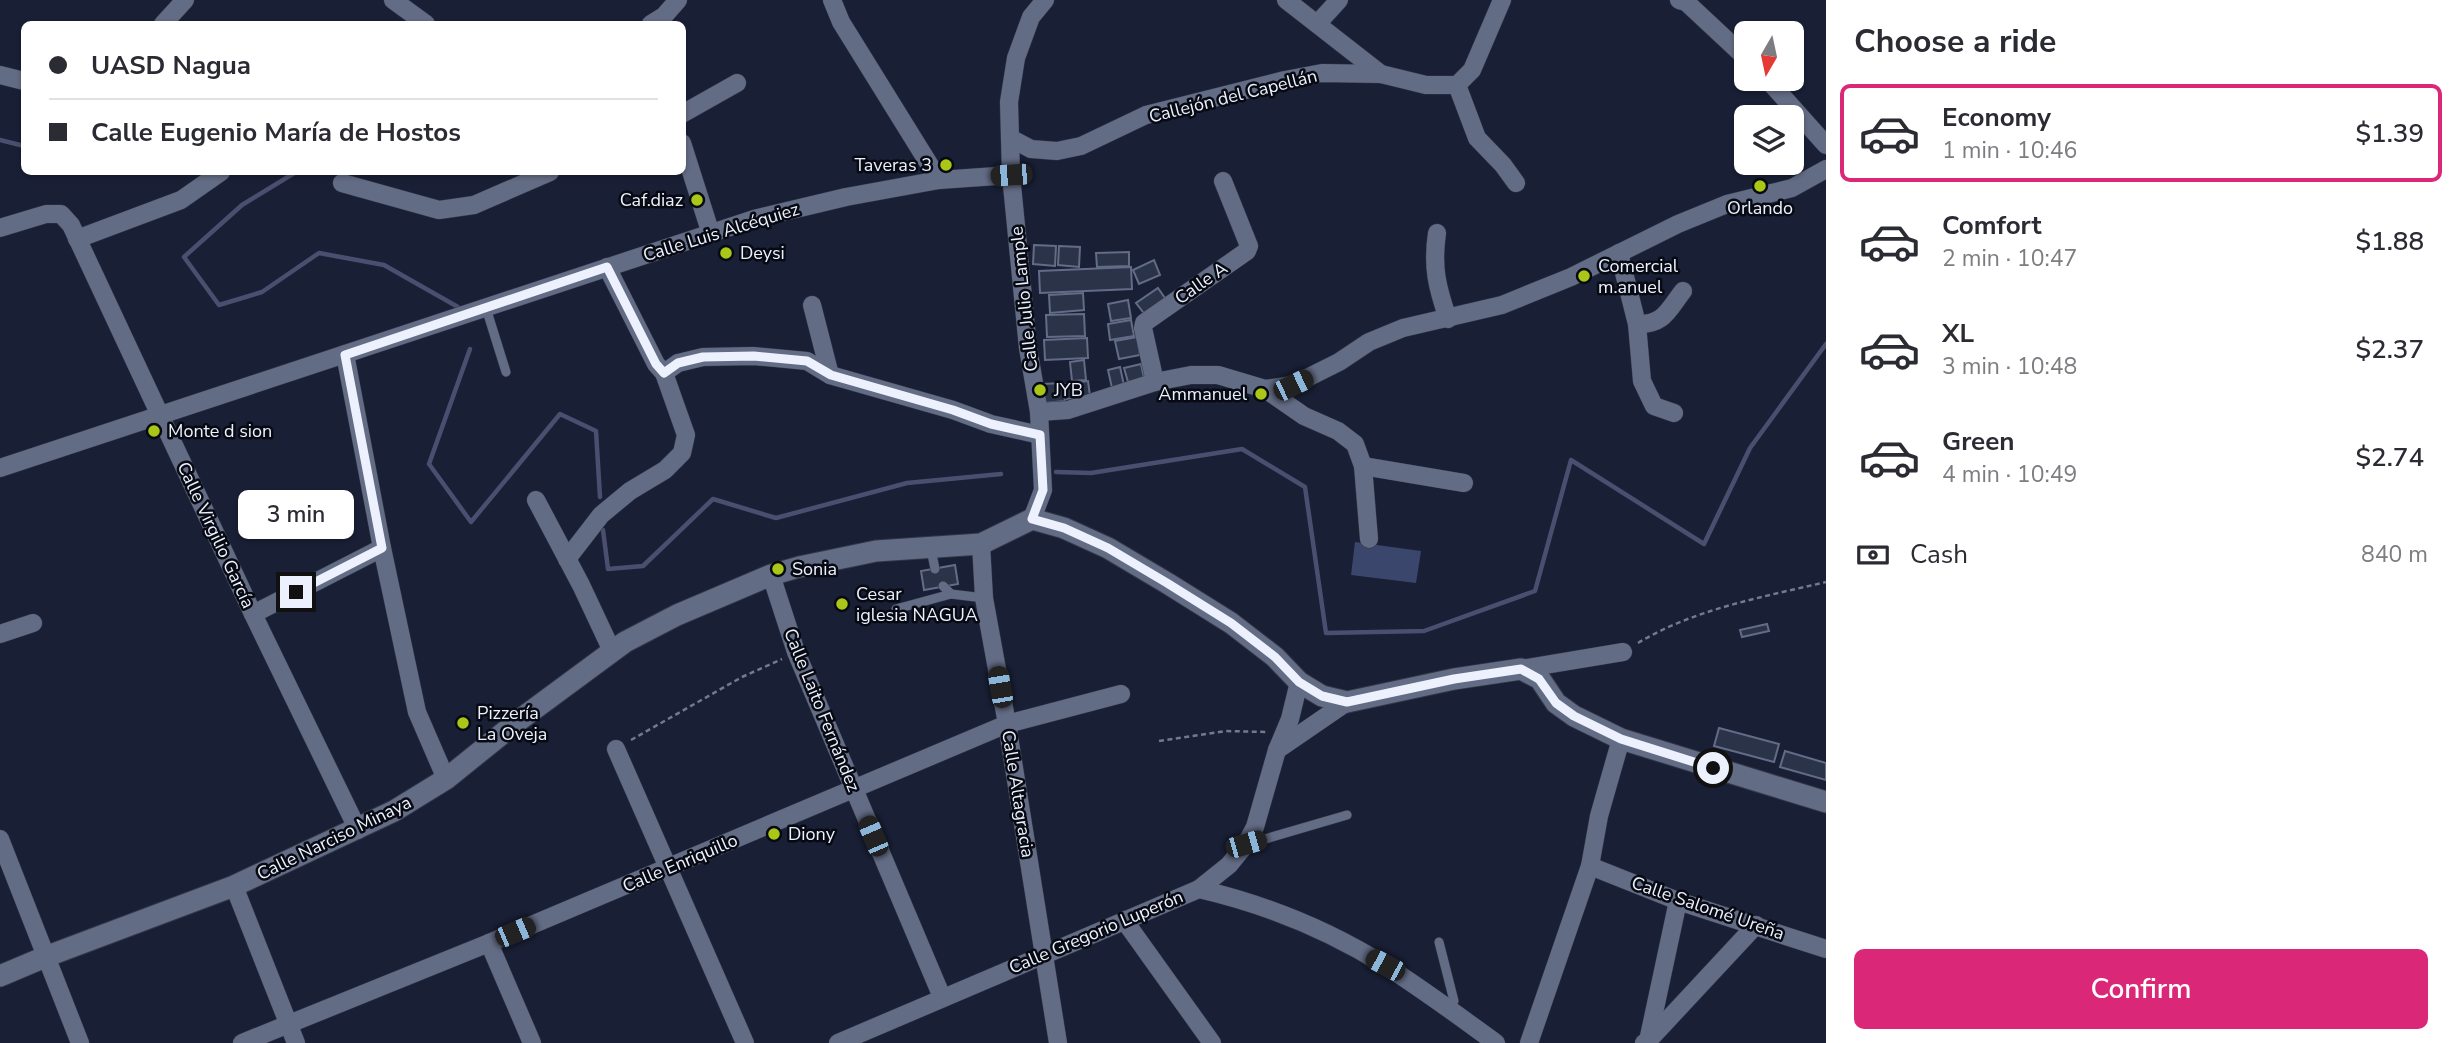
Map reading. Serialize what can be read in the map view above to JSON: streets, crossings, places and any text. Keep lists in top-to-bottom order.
{
  "streets": {
    "street": [
      "Callejón del Capellán",
      "Calle Luis Alcéquiez",
      "Calle A",
      "Calle Julio Lample",
      "Calle Virgilio García",
      "Calle Laito Fernández",
      "Calle Altagracia",
      "Calle Narciso Minaya",
      "Calle Enriquillo",
      "Calle Salomé Ureña",
      "Calle Gregorio Luperón"
    ]
  },
  "crossings": [
    ["Callejón del Capellán", "Calle Julio Lample"],
    ["Calle Luis Alcéquiez", "Calle Julio Lample"],
    ["Calle Luis Alcéquiez", "Calle Virgilio García"],
    ["Calle Julio Lample", "Calle Narciso Minaya"],
    ["Calle Virgilio García", "Calle Narciso Minaya"],
    ["Calle Laito Fernández", "Calle Narciso Minaya"],
    ["Calle Laito Fernández", "Calle Enriquillo"],
    ["Calle Laito Fernández", "Calle Gregorio Luperón"],
    ["Calle Altagracia", "Calle Narciso Minaya"],
    ["Calle Altagracia", "Calle Enriquillo"],
    ["Calle Altagracia", "Calle Gregorio Luperón"]
  ],
  "places": [
    "Taveras 3",
    "Orlando",
    "Caf.diaz",
    "Deysi",
    "Comercial m.anuel",
    "JYB",
    "Ammanuel",
    "Monte d sion",
    "Sonia",
    "Cesar iglesia NAGUA",
    "Pizzería La Oveja",
    "Diony"
  ],
  "north": "bottom",
  "page": {
    "heading": "Choose a ride",
    "banner": ["UASD Nagua", "Calle Eugenio María de Hostos"],
    "list": [
      {
        "name": "Economy",
        "note": "1 min · 10:46",
        "value": "$1.39"
      },
      {
        "name": "Comfort",
        "note": "2 min · 10:47",
        "value": "$1.88"
      },
      {
        "name": "XL",
        "note": "3 min · 10:48",
        "value": "$2.37"
      },
      {
        "name": "Green",
        "note": "4 min · 10:49",
        "value": "$2.74"
      }
    ],
    "bubble": "3 min",
    "pay": ["Cash", "840 m"],
    "buttons": "Confirm"
  }
}
